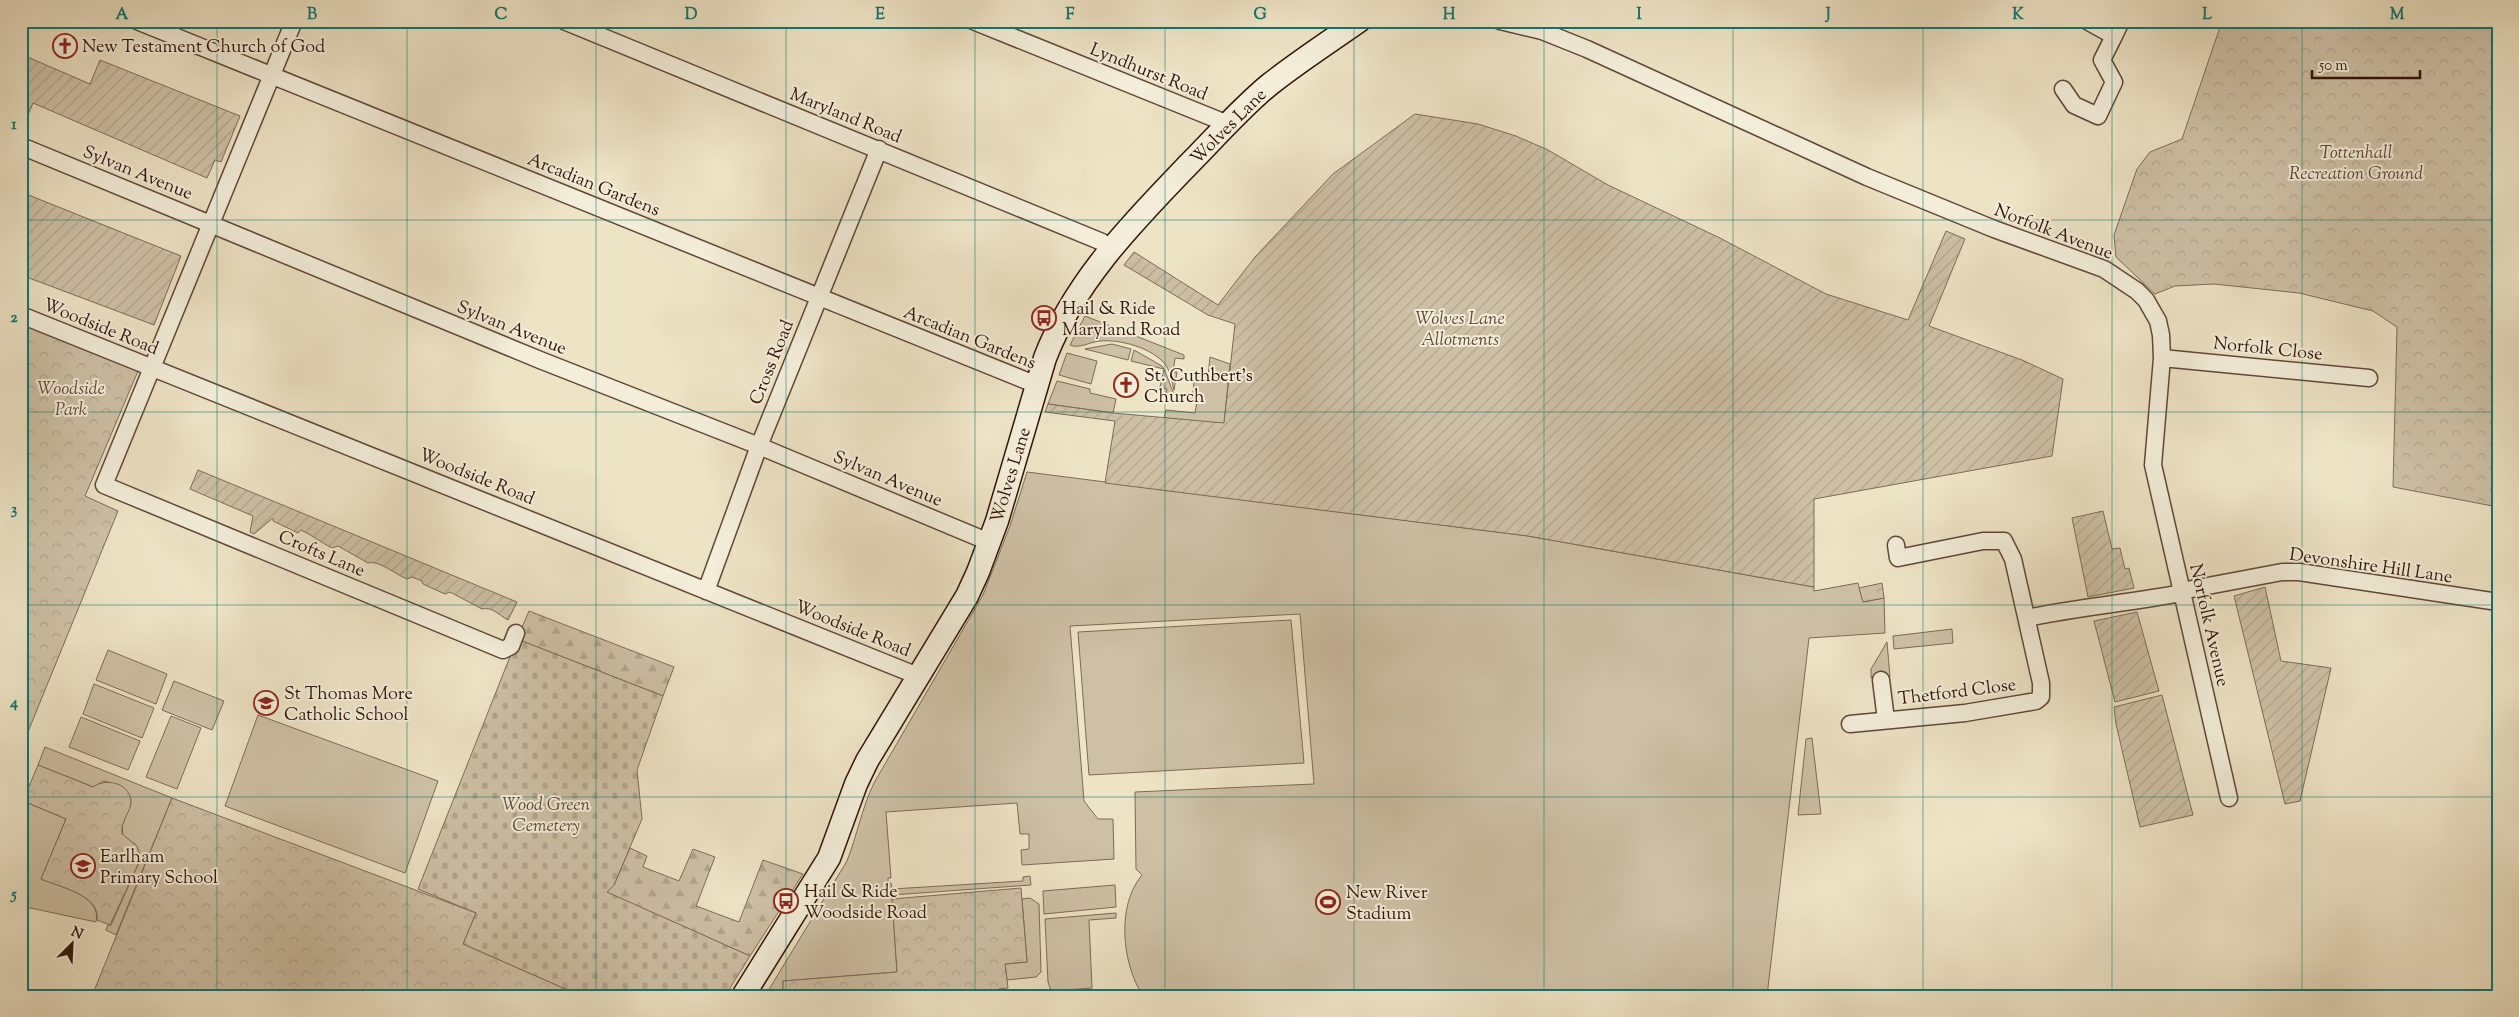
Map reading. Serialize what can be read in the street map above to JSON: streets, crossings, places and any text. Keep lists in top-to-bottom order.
{
  "streets": {
    "street": [
      "Lyndhurst Road",
      "Maryland Road",
      "Wolves Lane",
      "Sylvan Avenue",
      "Arcadian Gardens",
      "Norfolk Avenue",
      "Woodside Road",
      "Norfolk Close",
      "Cross Road",
      "Crofts Lane",
      "Devonshire Hill Lane",
      "Thetford Close"
    ]
  },
  "crossings": [
    ["Lyndhurst Road", "Wolves Lane"],
    ["Maryland Road", "Wolves Lane"],
    ["Maryland Road", "Cross Road"],
    ["Wolves Lane", "Sylvan Avenue"],
    ["Wolves Lane", "Arcadian Gardens"],
    ["Wolves Lane", "Woodside Road"],
    ["Sylvan Avenue", "Cross Road"],
    ["Arcadian Gardens", "Cross Road"],
    ["Norfolk Avenue", "Norfolk Close"],
    ["Norfolk Avenue", "Devonshire Hill Lane"],
    ["Woodside Road", "Cross Road"],
    ["Woodside Road", "Crofts Lane"]
  ],
  "parks": [
    "Tottenhall Recreation Ground",
    "Wolves Lane Allotments",
    "Woodside Park",
    "Wood Green Cemetery"
  ],
  "places": {
    "church": ["New Testament Church of God", "St. Cuthbert's Church"],
    "bus stop": ["Hail & Ride Maryland Road", "Hail & Ride Woodside Road"],
    "school or university": ["St Thomas More Catholic School", "Earlham Primary School"],
    "sports": ["New River Stadium"]
  },
  "scale_bar": "50 m",
  "north": "top right",
  "grid": {
    "columns": [
      "A",
      "B",
      "C",
      "D",
      "E",
      "F",
      "G",
      "H",
      "I",
      "J",
      "K",
      "L",
      "M"
    ],
    "rows": [
      "1",
      "2",
      "3",
      "4",
      "5"
    ]
  }
}
